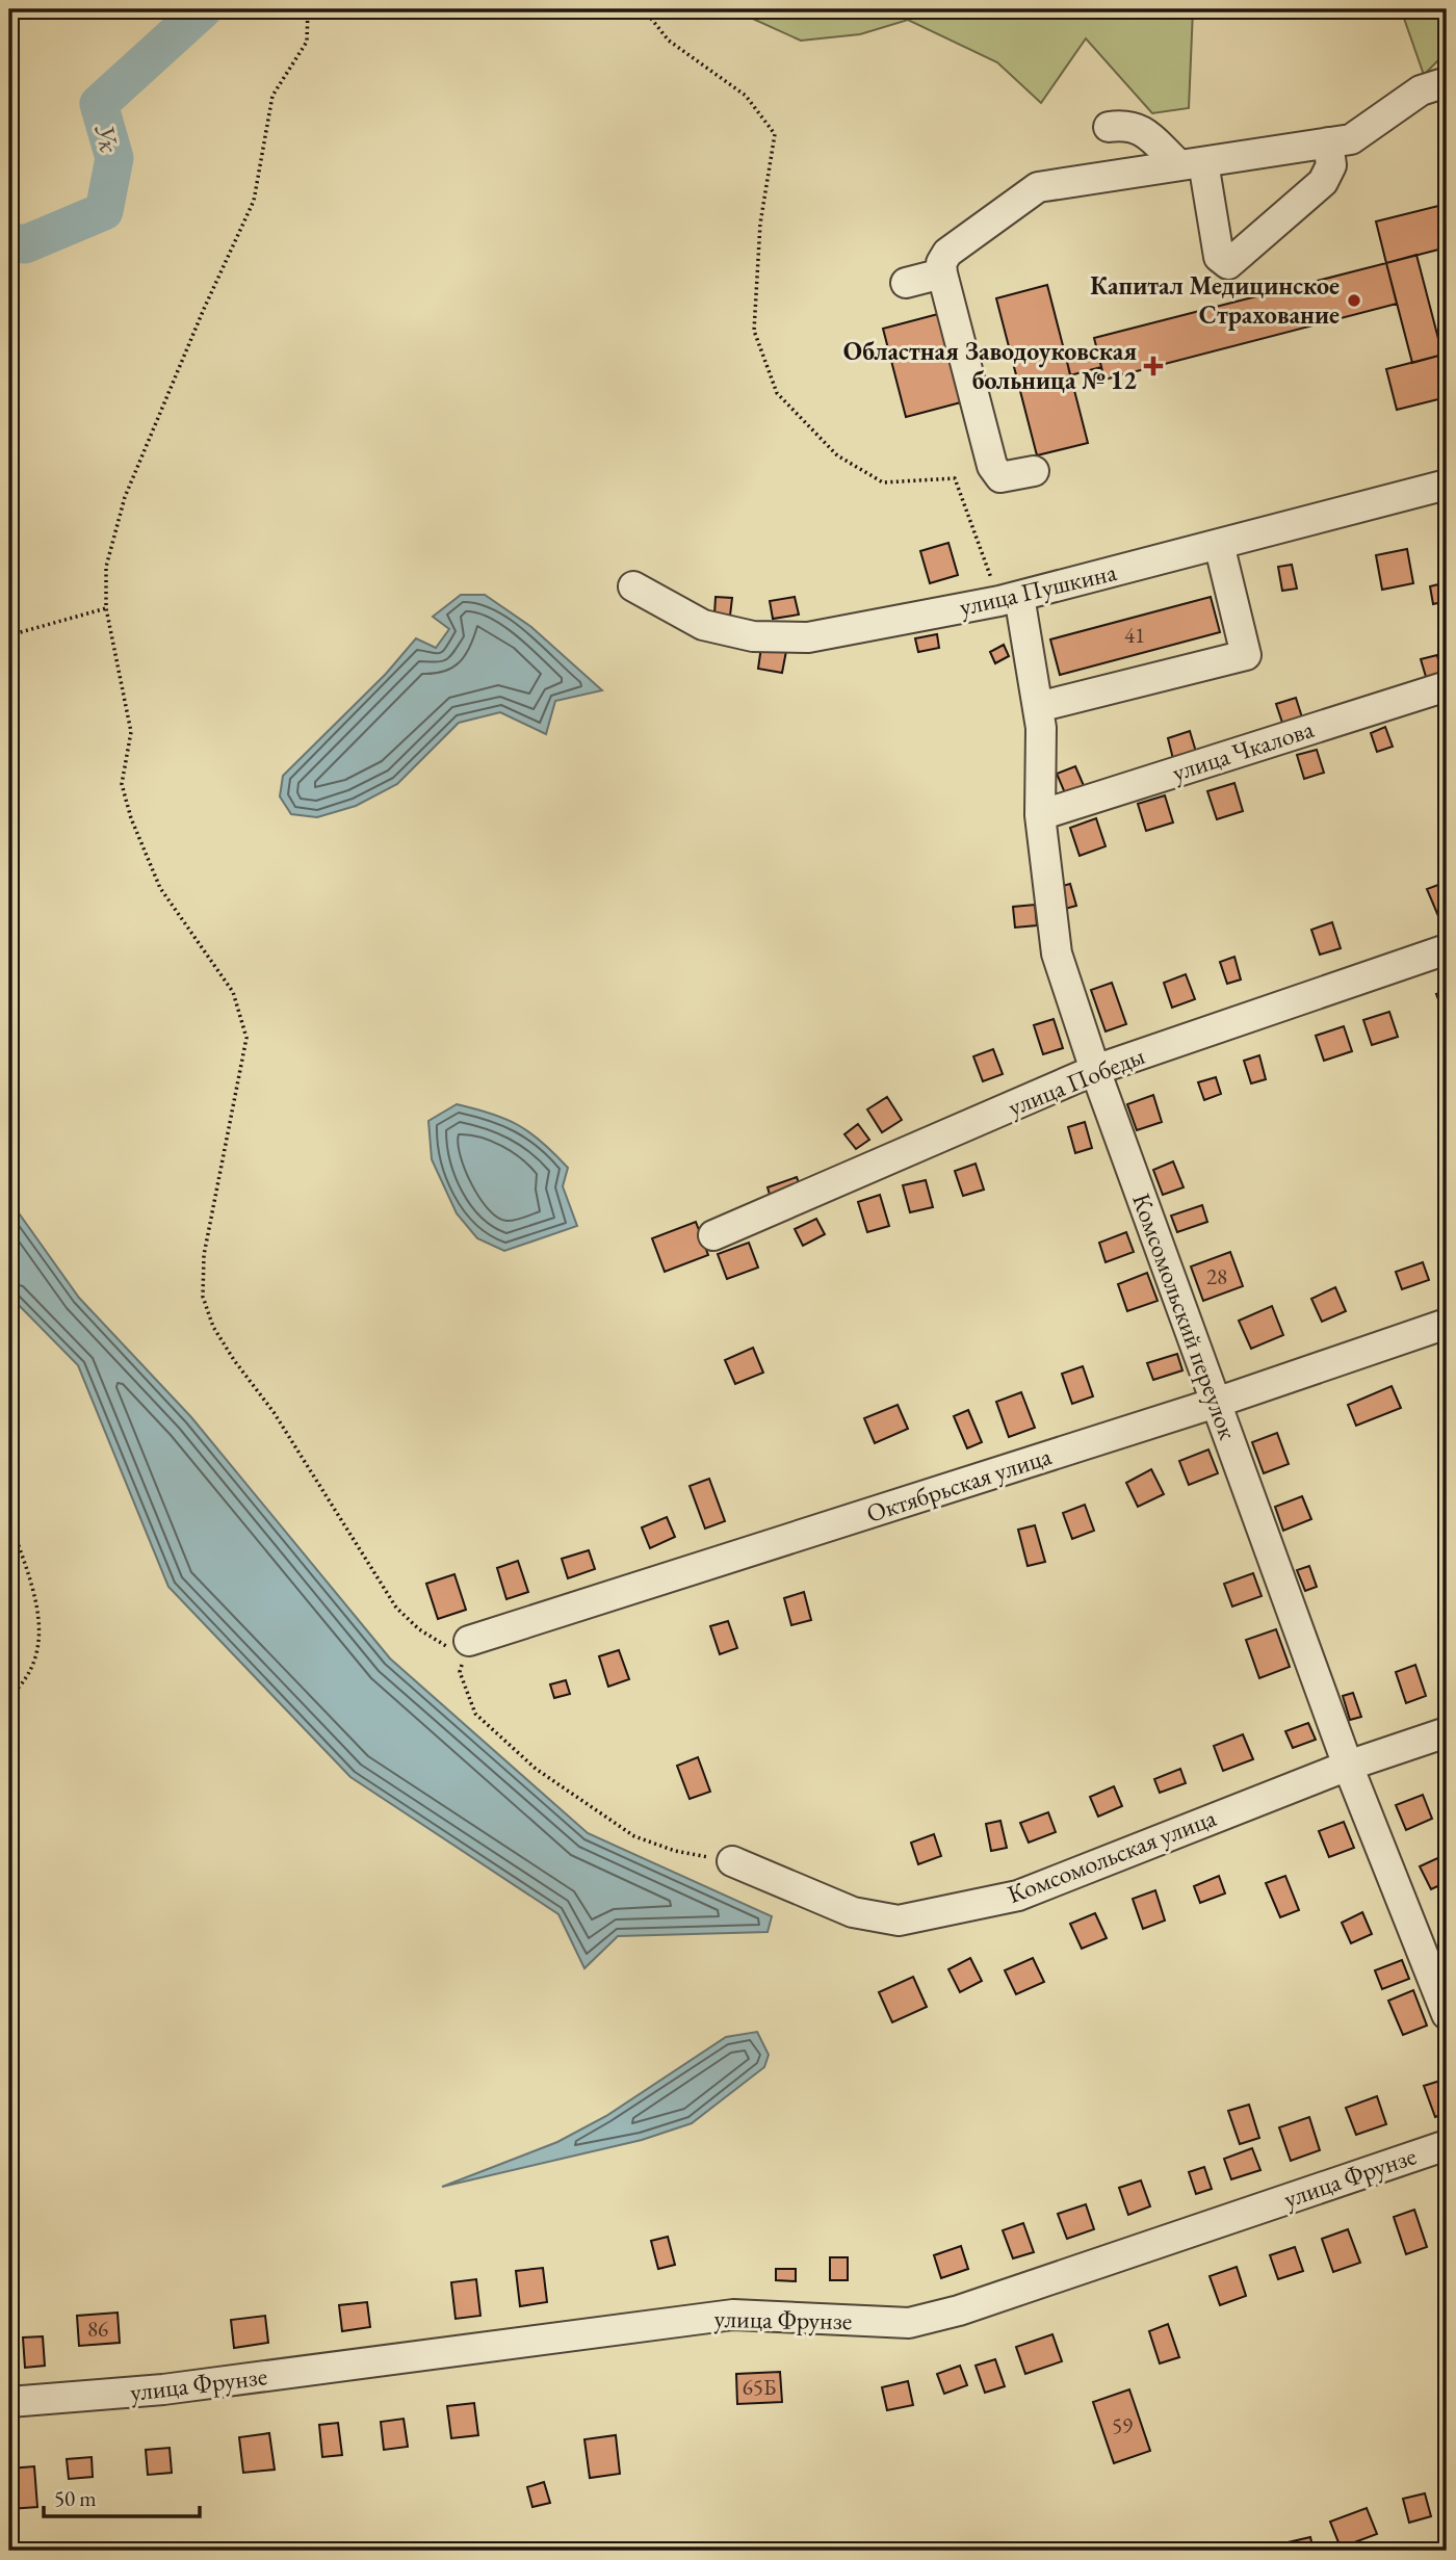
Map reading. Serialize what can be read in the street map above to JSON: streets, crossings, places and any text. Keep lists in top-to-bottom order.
{
  "streets": {
    "street": [
      "улица Пушкина",
      "улица Чкалова",
      "улица Победы",
      "Комсомольский переулок",
      "Октябрьская улица",
      "Комсомольская улица",
      "улица Фрунзе"
    ]
  },
  "crossings": [
    ["улица Пушкина", "Комсомольский переулок"],
    ["улица Чкалова", "Комсомольский переулок"],
    ["улица Победы", "Комсомольский переулок"],
    ["Комсомольский переулок", "Октябрьская улица"],
    ["Комсомольский переулок", "Комсомольская улица"]
  ],
  "water": ["Ук"],
  "places": {
    "other": ["Капитал Медицинское Страхование"],
    "health": ["Областная Заводоуковская больница № 12"]
  },
  "house_numbers": [
    "41",
    "28",
    "86",
    "65Б",
    "59"
  ],
  "scale_bar": "50 m"
}
